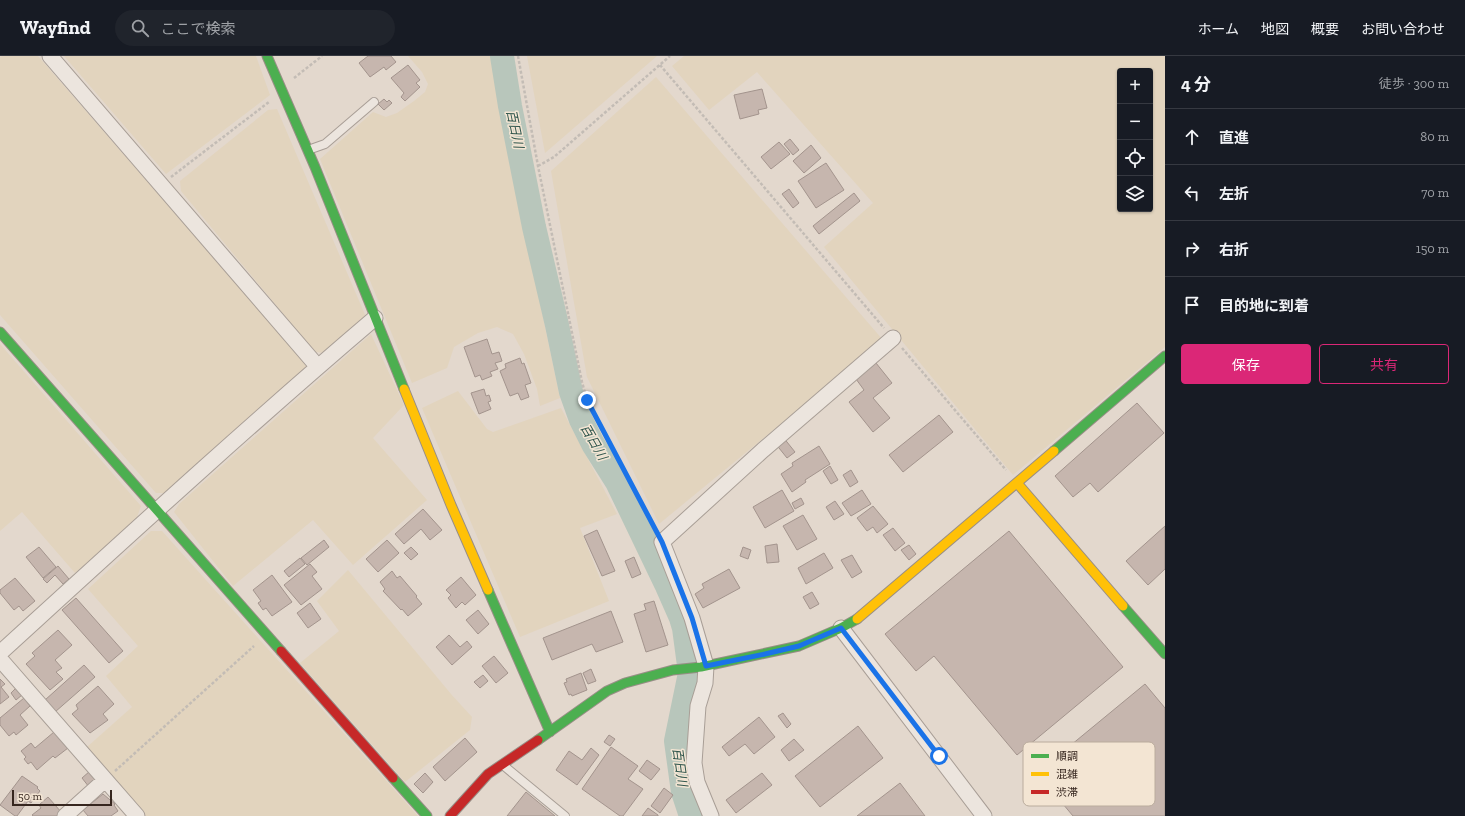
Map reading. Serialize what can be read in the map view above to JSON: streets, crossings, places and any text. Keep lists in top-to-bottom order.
{
  "water": ["百日川"],
  "legend": ["順調", "混雑", "渋滞"],
  "scale_bar": "50 m",
  "page": {
    "header": "Wayfind",
    "search": "ここで検索",
    "nav": [
      "ホーム",
      "地図",
      "概要",
      "お問い合わせ"
    ],
    "heading": ["4 分", "徒歩 · 300 m"],
    "map_buttons": ["+", "−"],
    "list": [
      ["直進", "80 m"],
      ["左折", "70 m"],
      ["右折", "150 m"],
      "目的地に到着"
    ],
    "buttons": ["保存", "共有"],
    "scale": "50 m"
  }
}
